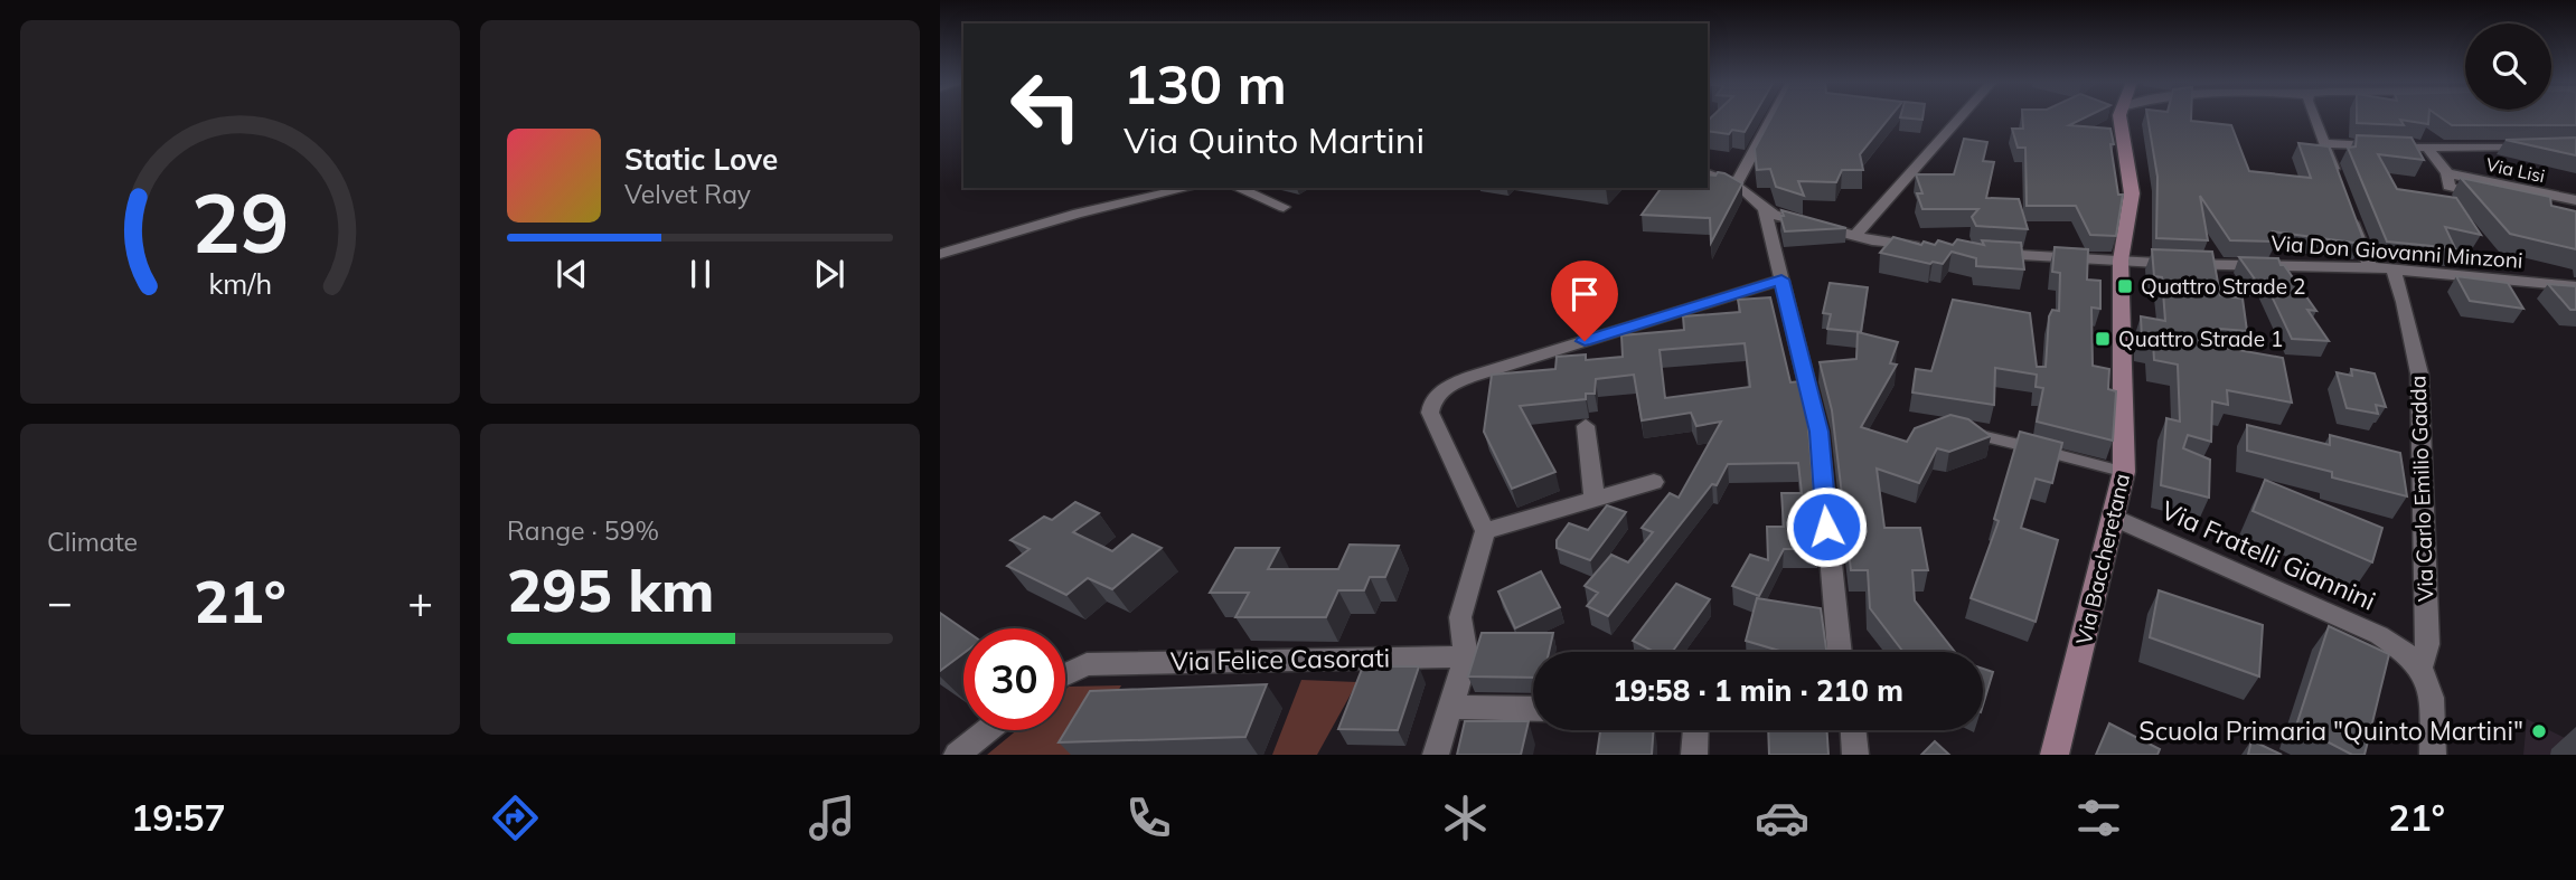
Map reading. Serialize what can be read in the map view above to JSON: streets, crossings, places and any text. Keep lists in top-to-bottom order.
{
  "streets": {
    "street": [
      "Via Lisi",
      "Via Don Giovanni Minzoni",
      "Via Carlo Emilio Gadda",
      "Via Fratelli Giannini",
      "Via Baccheretana",
      "Via Felice Casorati"
    ]
  },
  "crossings": [
    ["Via Don Giovanni Minzoni", "Via Carlo Emilio Gadda"],
    ["Via Don Giovanni Minzoni", "Via Baccheretana"],
    ["Via Carlo Emilio Gadda", "Via Fratelli Giannini"],
    ["Via Fratelli Giannini", "Via Baccheretana"]
  ],
  "places": {
    "transit": ["Quattro Strade 2", "Quattro Strade 1"],
    "other": ["Scuola Primaria \"Quinto Martini\""]
  },
  "page": {
    "turn": ["130 m", "Via Quinto Martini"],
    "song": ["Static Love", "Velvet Ray"],
    "tile": [
      "Climate",
      ["Range · 59%", "295 km"]
    ],
    "heat": ["−", "21°", "+"],
    "limit": "30",
    "trip": "19:58 · 1 min · 210 m",
    "tabs": ["19:57", "21°"],
    "gauge": ["29", "km/h"]
  }
}
